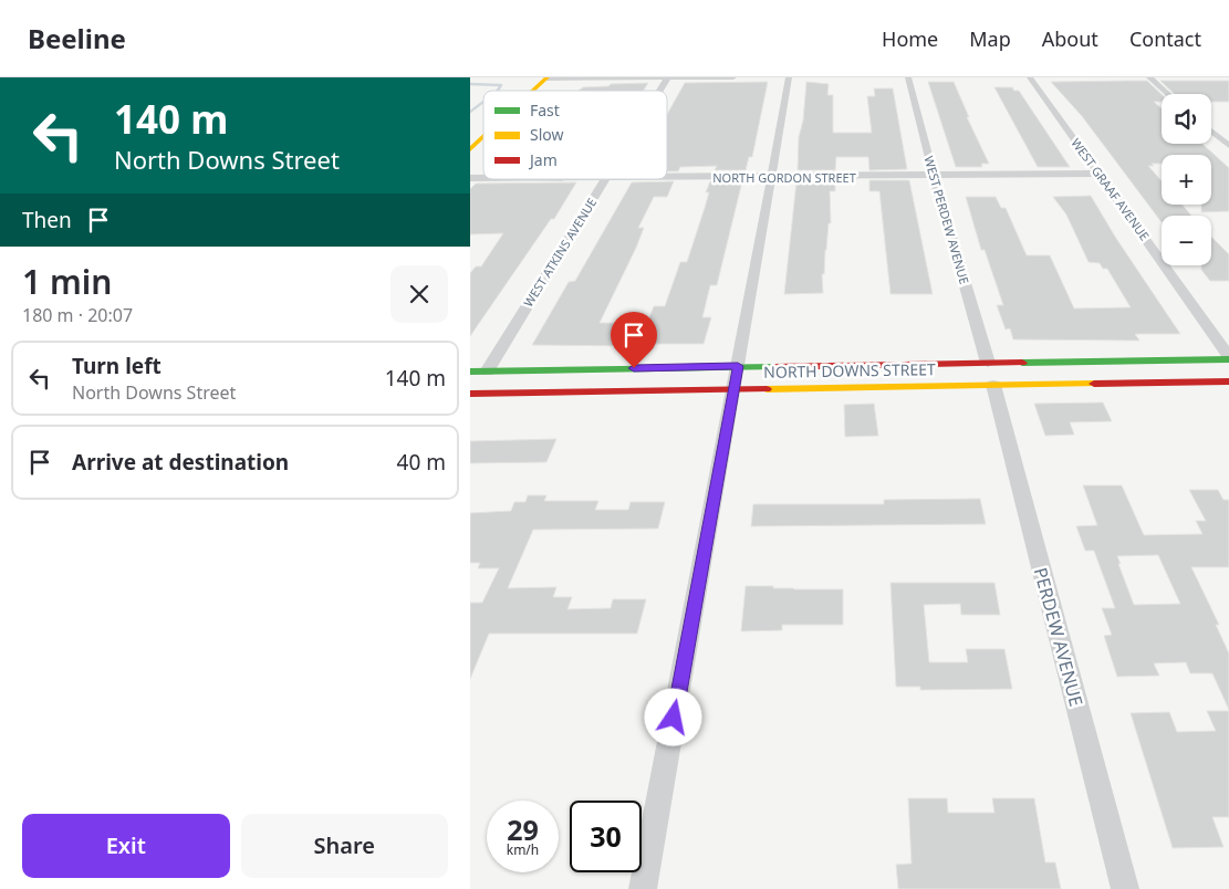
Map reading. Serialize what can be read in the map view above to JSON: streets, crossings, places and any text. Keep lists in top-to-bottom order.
{
  "streets": {
    "street": [
      "NORTH GORDON STREET",
      "WEST GRAAF AVENUE",
      "WEST PERDEW AVENUE",
      "WEST ATKINS AVENUE",
      "NORTH DOWNS STREET",
      "PERDEW AVENUE"
    ]
  },
  "crossings": [
    ["NORTH GORDON STREET", "WEST GRAAF AVENUE"],
    ["NORTH GORDON STREET", "WEST PERDEW AVENUE"],
    ["WEST GRAAF AVENUE", "NORTH DOWNS STREET"],
    ["WEST PERDEW AVENUE", "NORTH DOWNS STREET"],
    ["WEST ATKINS AVENUE", "NORTH DOWNS STREET"],
    ["NORTH DOWNS STREET", "PERDEW AVENUE"]
  ],
  "legend": ["Fast", "Slow", "Jam"],
  "page": {
    "header": "Beeline",
    "nav": [
      "Home",
      "Map",
      "About",
      "Contact"
    ],
    "turn": ["140 m", "North Downs Street"],
    "map_buttons": ["+", "−"],
    "then": "Then",
    "heading": ["1 min", "180 m · 20:07"],
    "list": [
      {
        "name": "Turn left",
        "note": "North Downs Street",
        "value": "140 m"
      },
      {
        "name": "Arrive at destination",
        "value": "40 m"
      }
    ],
    "speed": "29 km/h",
    "limit": "30",
    "buttons": ["Exit", "Share"]
  }
}
